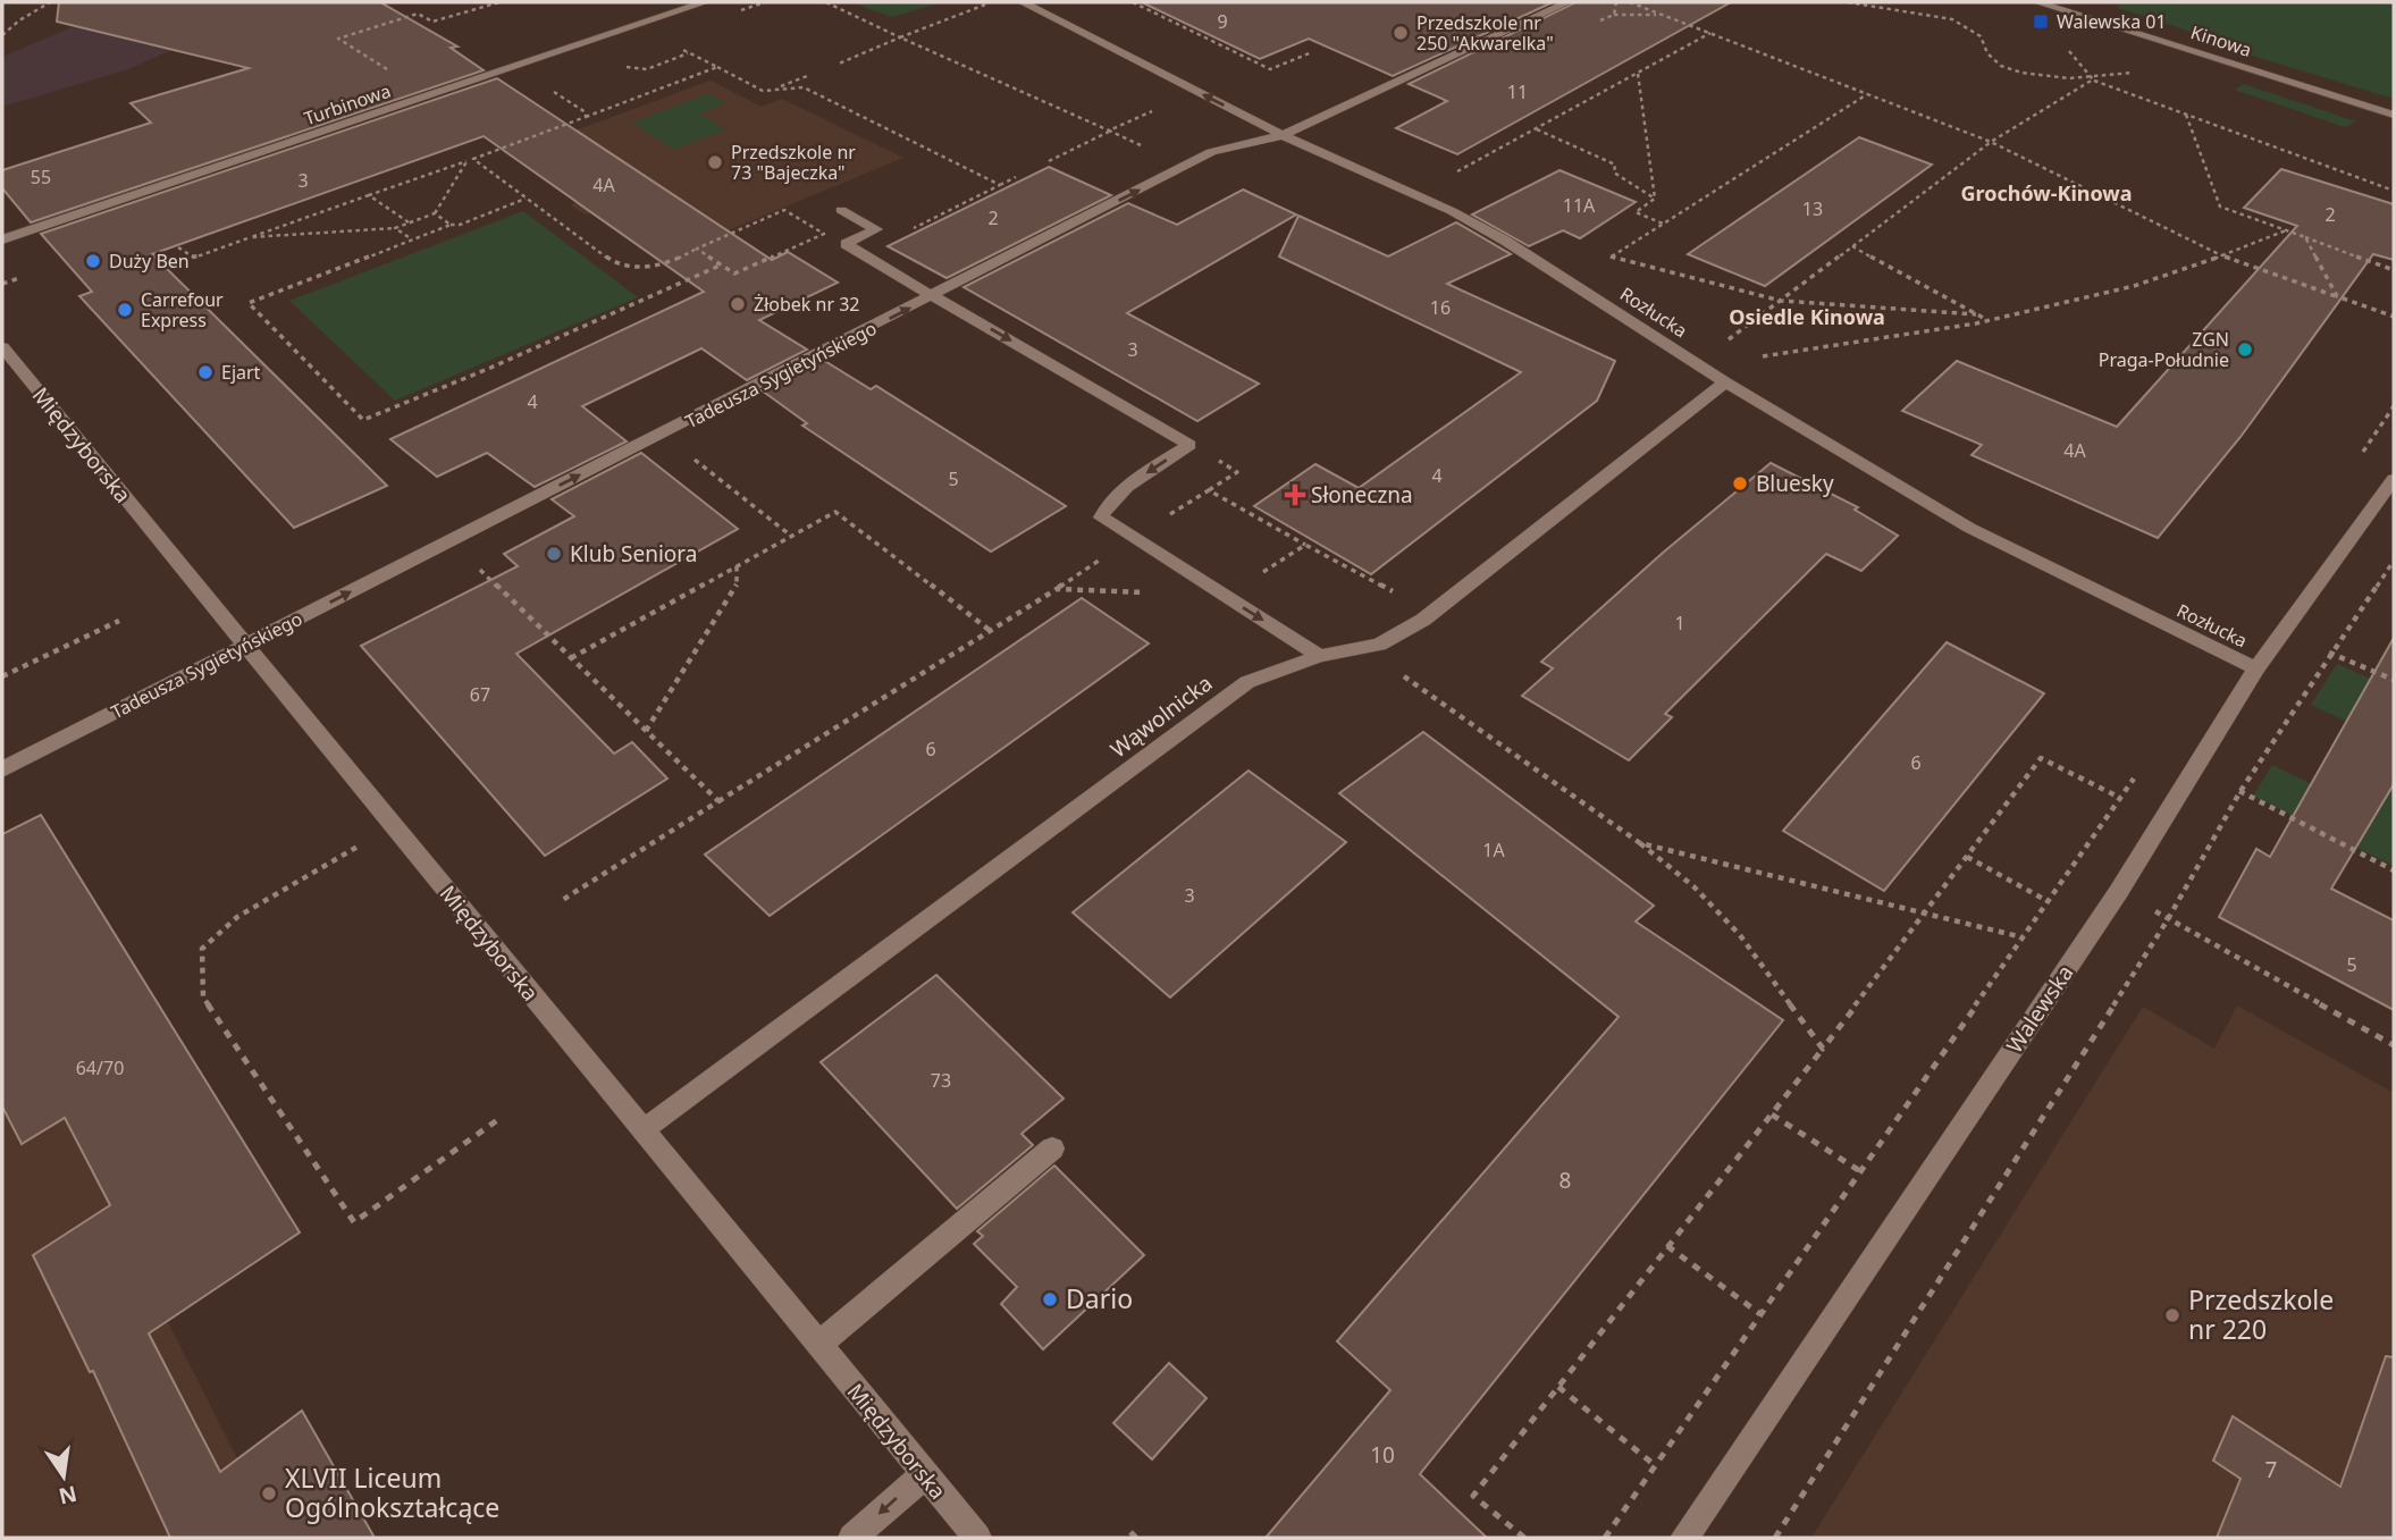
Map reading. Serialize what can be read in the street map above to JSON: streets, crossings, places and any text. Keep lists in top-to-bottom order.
{
  "streets": {
    "street": [
      "Kinowa",
      "Turbinowa",
      "Rozłucka",
      "Tadeusza Sygietyńskiego",
      "Międzyborska",
      "Wąwolnicka",
      "Walewska"
    ]
  },
  "crossings": [
    ["Rozłucka", "Tadeusza Sygietyńskiego"],
    ["Rozłucka", "Wąwolnicka"],
    ["Rozłucka", "Walewska"],
    ["Tadeusza Sygietyńskiego", "Międzyborska"],
    ["Międzyborska", "Wąwolnicka"]
  ],
  "one_way": ["Tadeusza Sygietyńskiego"],
  "districts": ["Grochów-Kinowa", "Osiedle Kinowa"],
  "places": {
    "transit": ["Walewska 01"],
    "other": [
      "Przedszkole nr 250 \"Akwarelka\"",
      "Przedszkole nr 73 \"Bajeczka\"",
      "Duży Ben",
      "Żłobek nr 32",
      "Carrefour Express",
      "ZGN Praga-Południe",
      "Ejart",
      "Bluesky",
      "Klub Seniora",
      "Dario",
      "Przedszkole nr 220",
      "XLVII Liceum Ogólnokształcące"
    ],
    "health": ["Słoneczna"]
  },
  "house_numbers": [
    "9",
    "11",
    "55",
    "3",
    "4A",
    "11A",
    "13",
    "2",
    "2",
    "16",
    "3",
    "4",
    "4A",
    "4",
    "5",
    "1",
    "67",
    "6",
    "6",
    "1A",
    "3",
    "5",
    "64/70",
    "73",
    "8",
    "10",
    "7"
  ],
  "north": "bottom"
}
